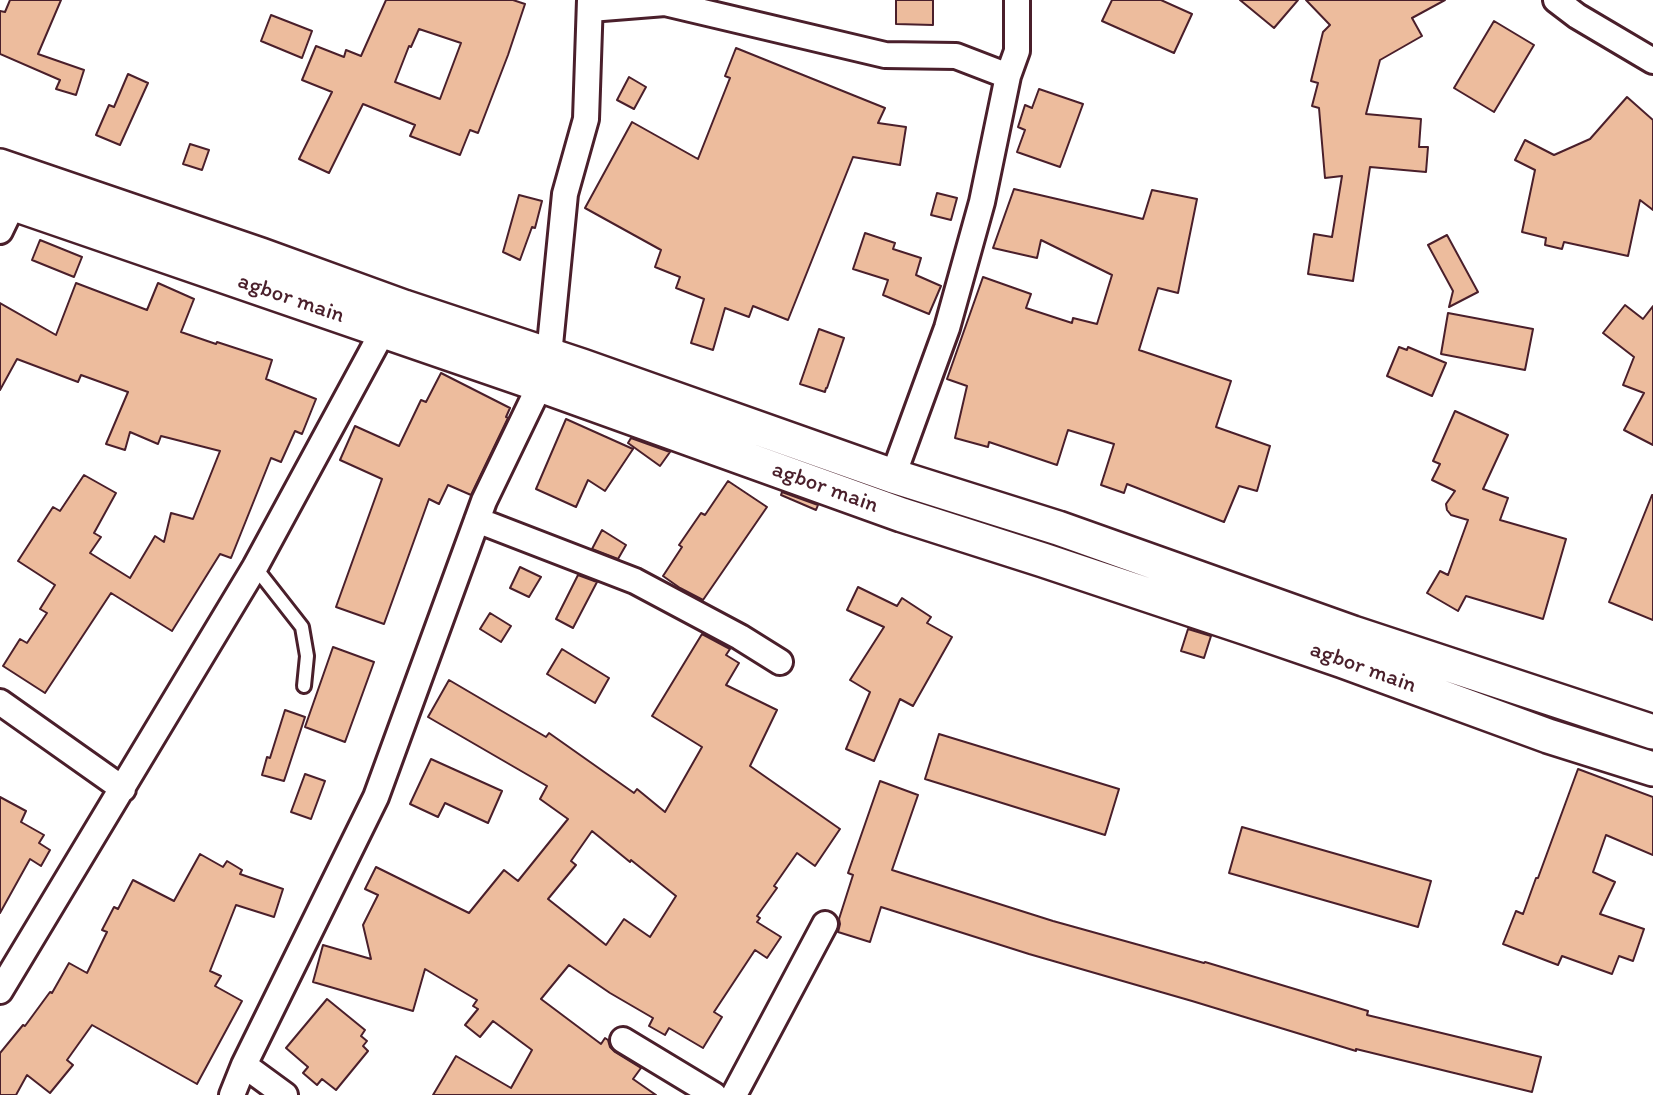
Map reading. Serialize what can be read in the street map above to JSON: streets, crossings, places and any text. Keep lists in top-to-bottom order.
{
  "streets": {
    "main road": ["agbor main"]
  }
}
